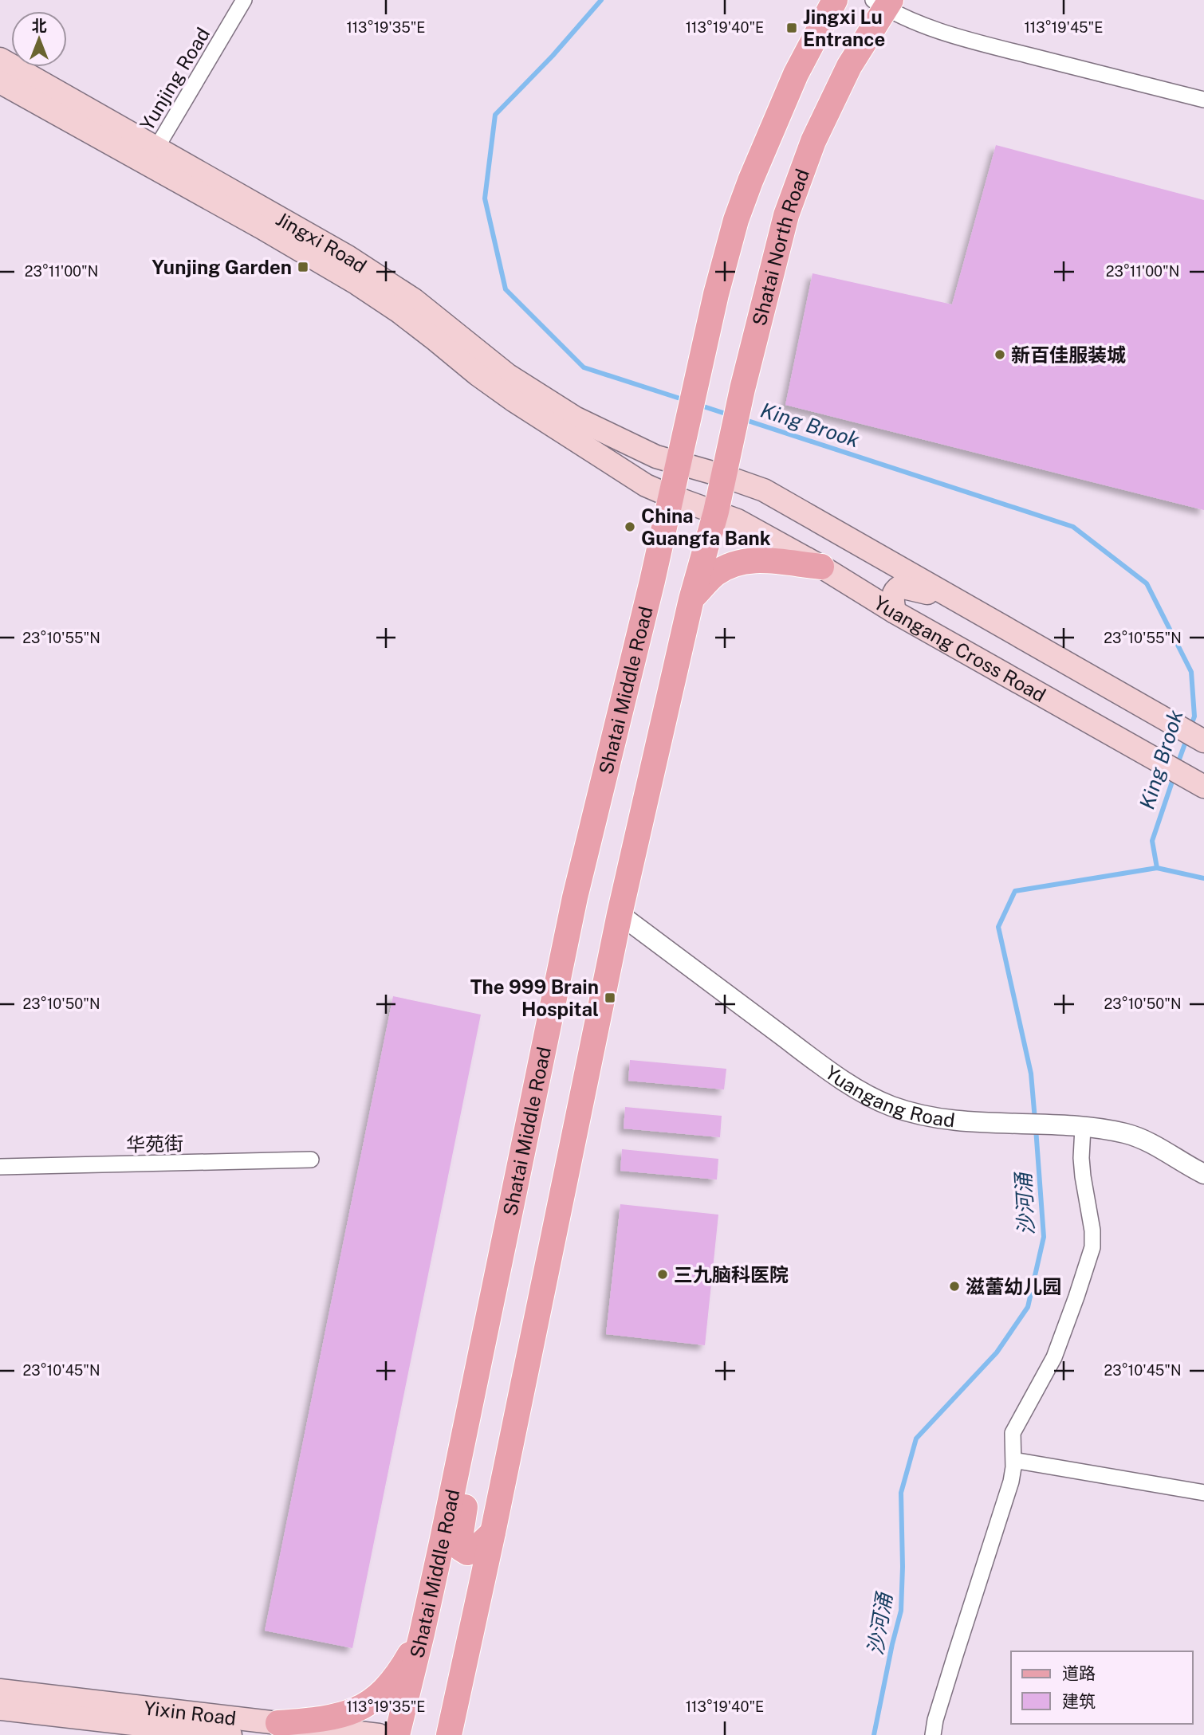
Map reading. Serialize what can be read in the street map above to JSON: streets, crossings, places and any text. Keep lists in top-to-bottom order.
{
  "streets": {
    "main road": [
      "Jingxi Road",
      "Shatai North Road",
      "Yuangang Cross Road",
      "Shatai Middle Road",
      "Yixin Road"
    ],
    "street": ["Yunjing Road", "Yuangang Road", "华苑街"]
  },
  "crossings": [
    ["Yunjing Road", "Jingxi Road"],
    ["Jingxi Road", "Shatai North Road"],
    ["Jingxi Road", "Yuangang Cross Road"],
    ["Jingxi Road", "Shatai Middle Road"],
    ["Shatai North Road", "Yuangang Cross Road"]
  ],
  "water": ["King Brook", "沙河涌"],
  "places": {
    "transit": ["Jingxi Lu Entrance", "Yunjing Garden", "The 999 Brain Hospital"],
    "other": [
      "新百佳服装城",
      "China Guangfa Bank",
      "三九脑科医院",
      "滋蕾幼儿园"
    ]
  },
  "legend": ["道路", "建筑"],
  "north": "top",
  "coordinates": [
    "113°19'35\"E",
    "113°19'40\"E",
    "113°19'45\"E",
    "23°11'00\"N",
    "23°10'55\"N",
    "23°10'50\"N",
    "23°10'45\"N"
  ]
}
